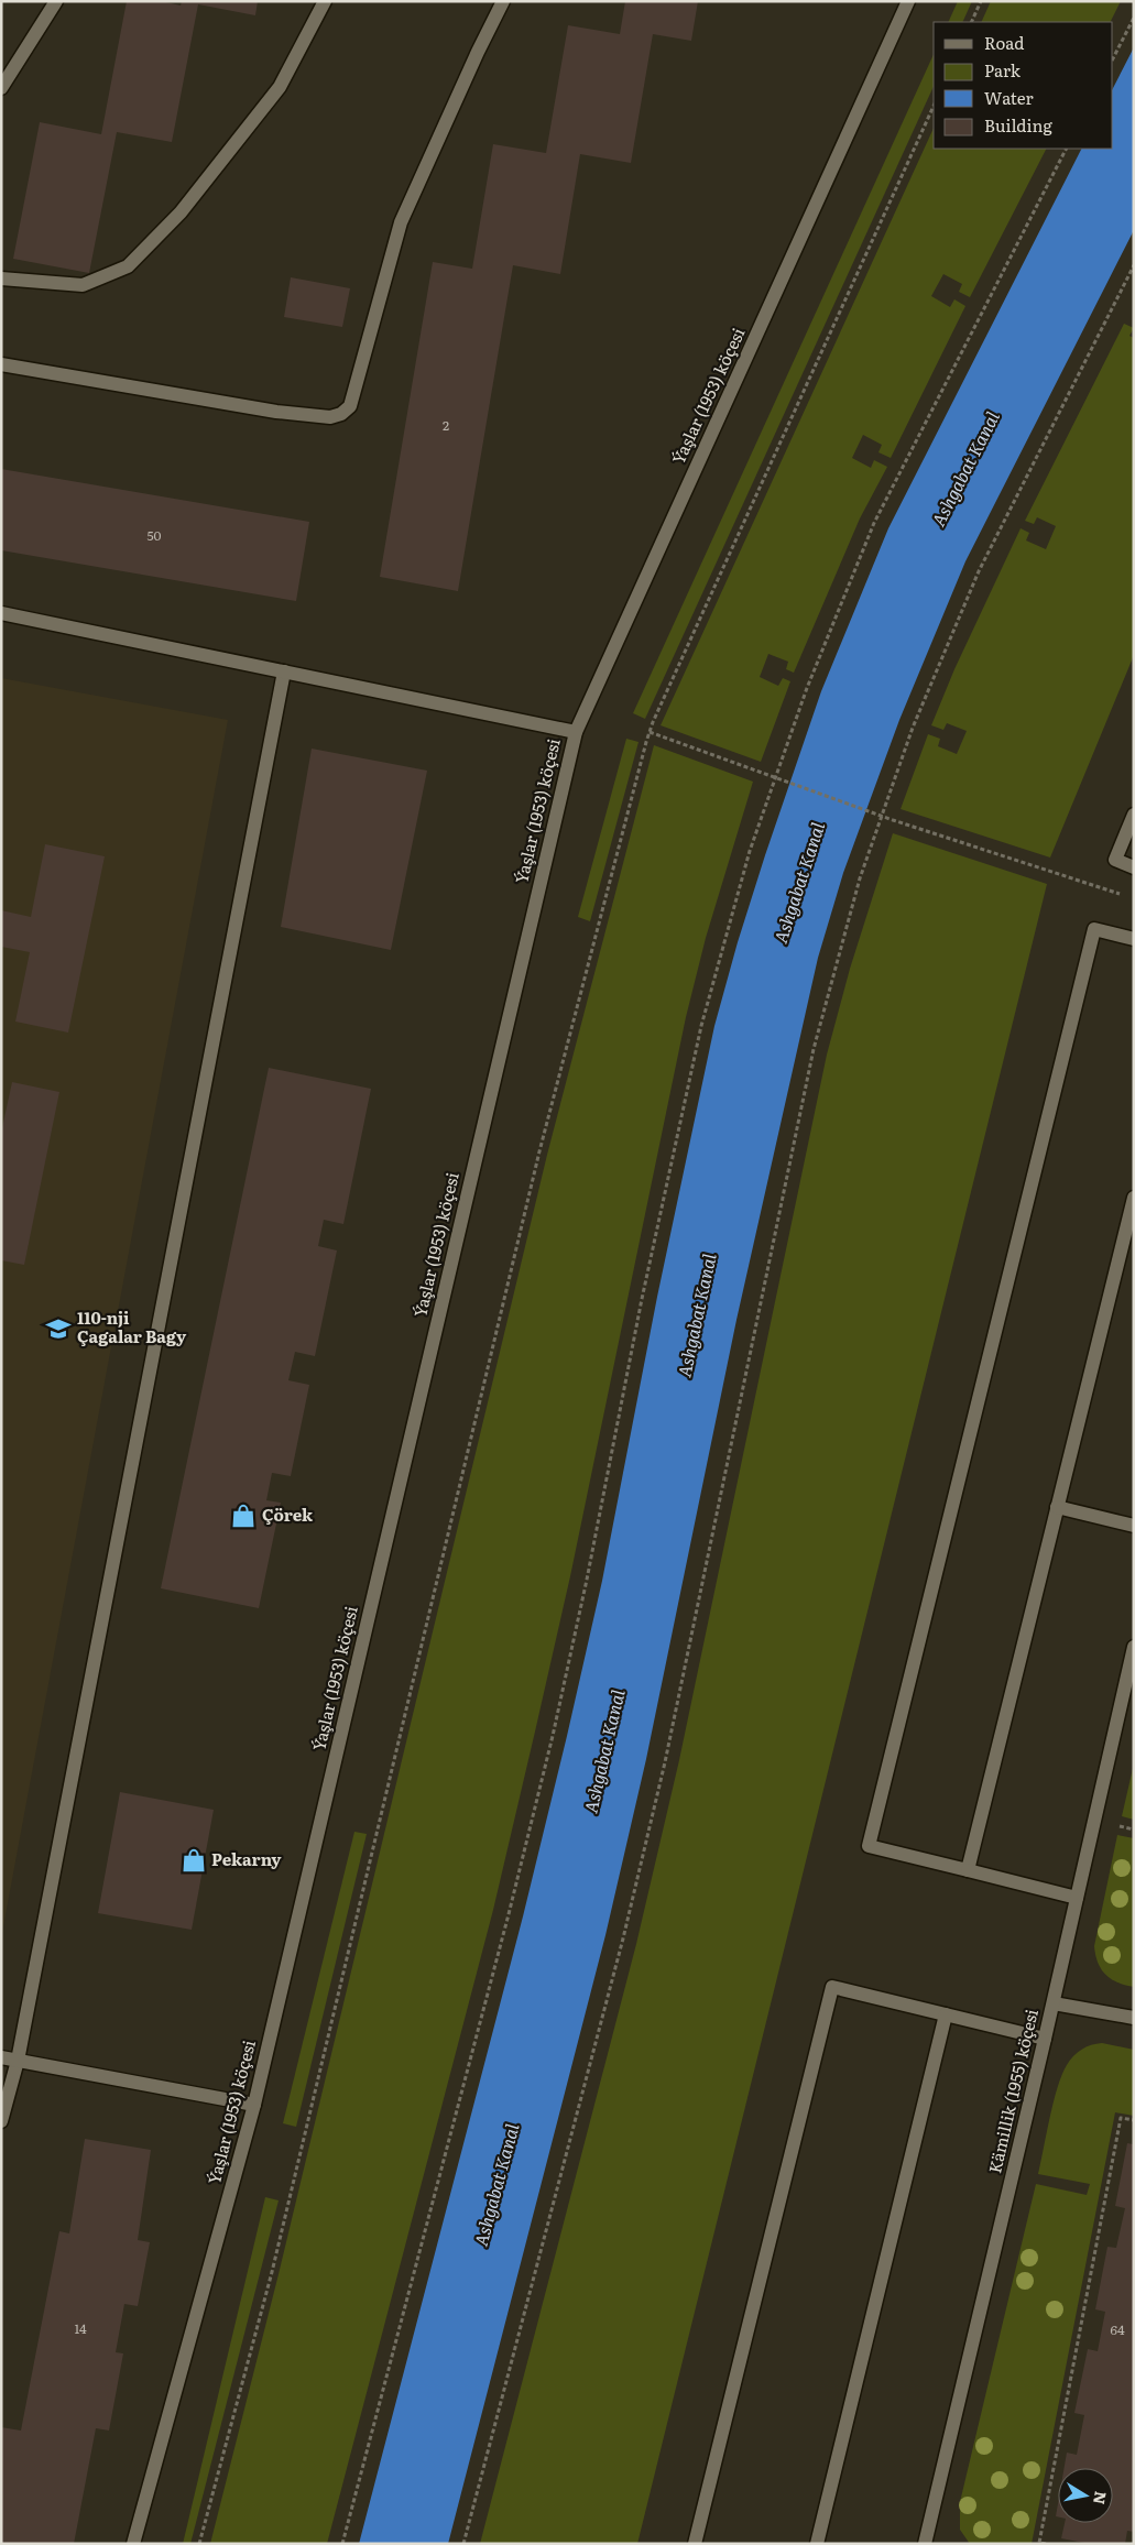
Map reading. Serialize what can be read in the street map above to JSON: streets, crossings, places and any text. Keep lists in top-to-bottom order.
{
  "streets": {
    "street": ["Ýaşlar (1953) köçesi", "Kämillik (1955) köçesi"]
  },
  "water": ["Ashgabat Kanal"],
  "places": {
    "school or university": ["110-nji Çagalar Bagy"],
    "shop": ["Çörek", "Pekarny"]
  },
  "house_numbers": [
    "2",
    "50",
    "14",
    "64"
  ],
  "legend": [
    "Road",
    "Park",
    "Water",
    "Building"
  ],
  "north": "right"
}
